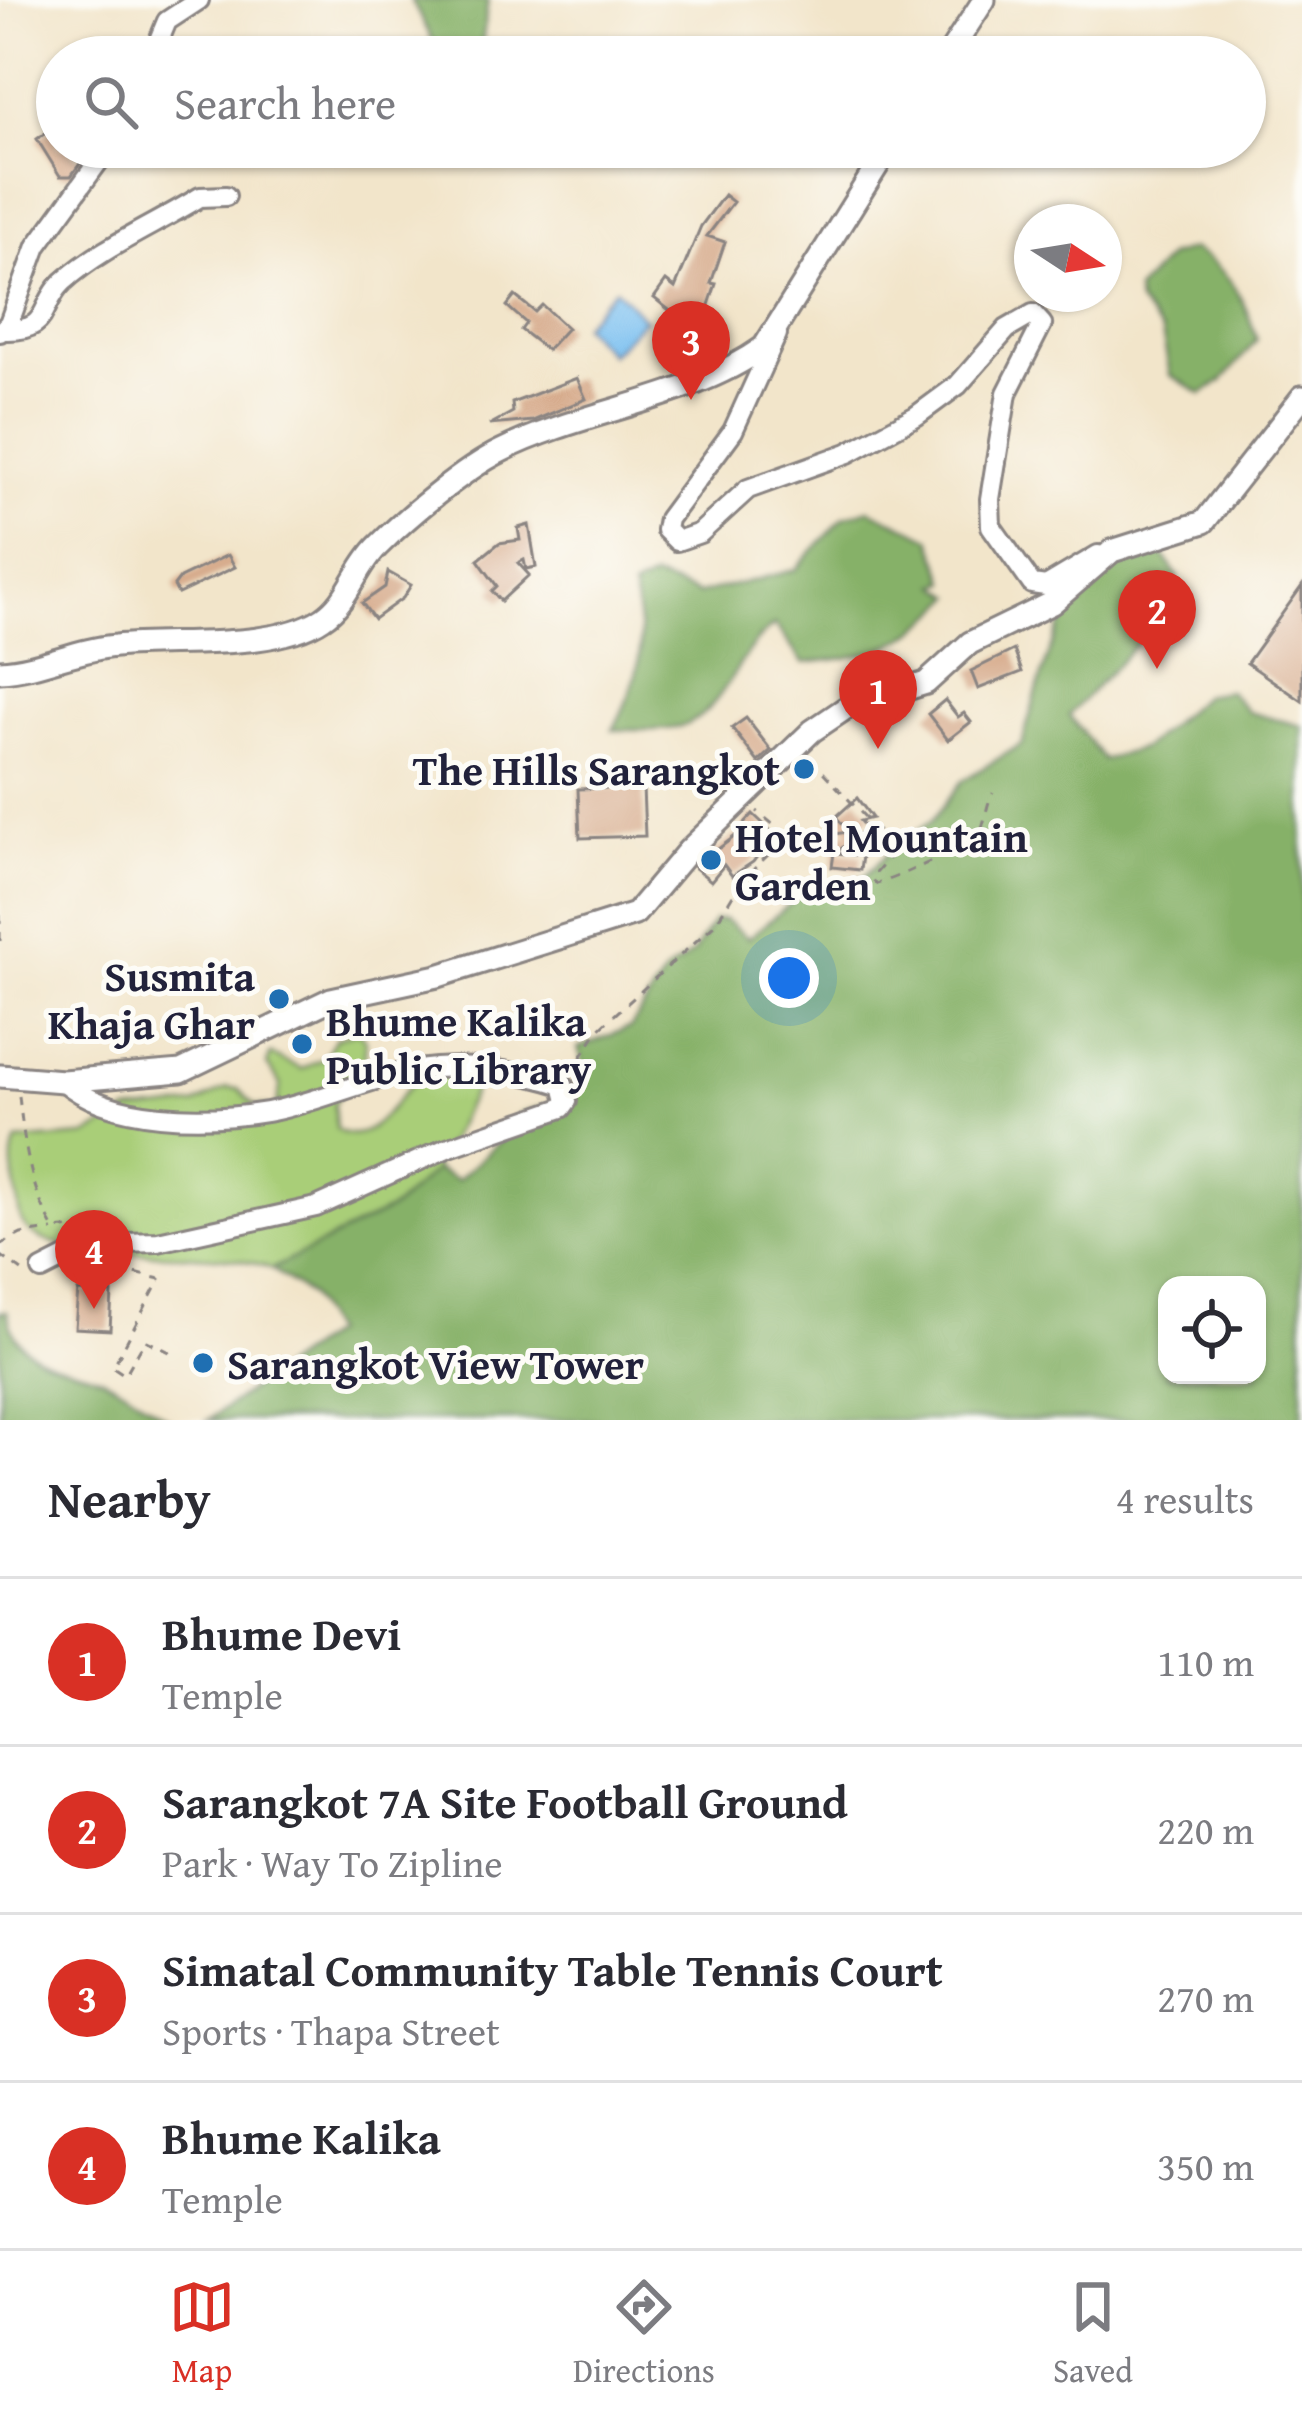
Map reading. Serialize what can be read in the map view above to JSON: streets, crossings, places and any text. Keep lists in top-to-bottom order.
{
  "places": [
    "The Hills Sarangkot",
    "Hotel Mountain Garden",
    "Susmita Khaja Ghar",
    "Bhume Kalika Public Library",
    "Sarangkot View Tower"
  ],
  "north": "right",
  "page": {
    "search": "Search here",
    "pins": [
      "3",
      "2",
      "1",
      "4"
    ],
    "heading": ["Nearby", "4 results"],
    "list": [
      {
        "mark": "1",
        "name": "Bhume Devi",
        "note": "Temple",
        "value": "110 m"
      },
      {
        "mark": "2",
        "name": "Sarangkot 7A Site Football Ground",
        "note": "Park · Way To Zipline",
        "value": "220 m"
      },
      {
        "mark": "3",
        "name": "Simatal Community Table Tennis Court",
        "note": "Sports · Thapa Street",
        "value": "270 m"
      },
      {
        "mark": "4",
        "name": "Bhume Kalika",
        "note": "Temple",
        "value": "350 m"
      }
    ],
    "nav": ["Map", "Directions", "Saved"]
  }
}
